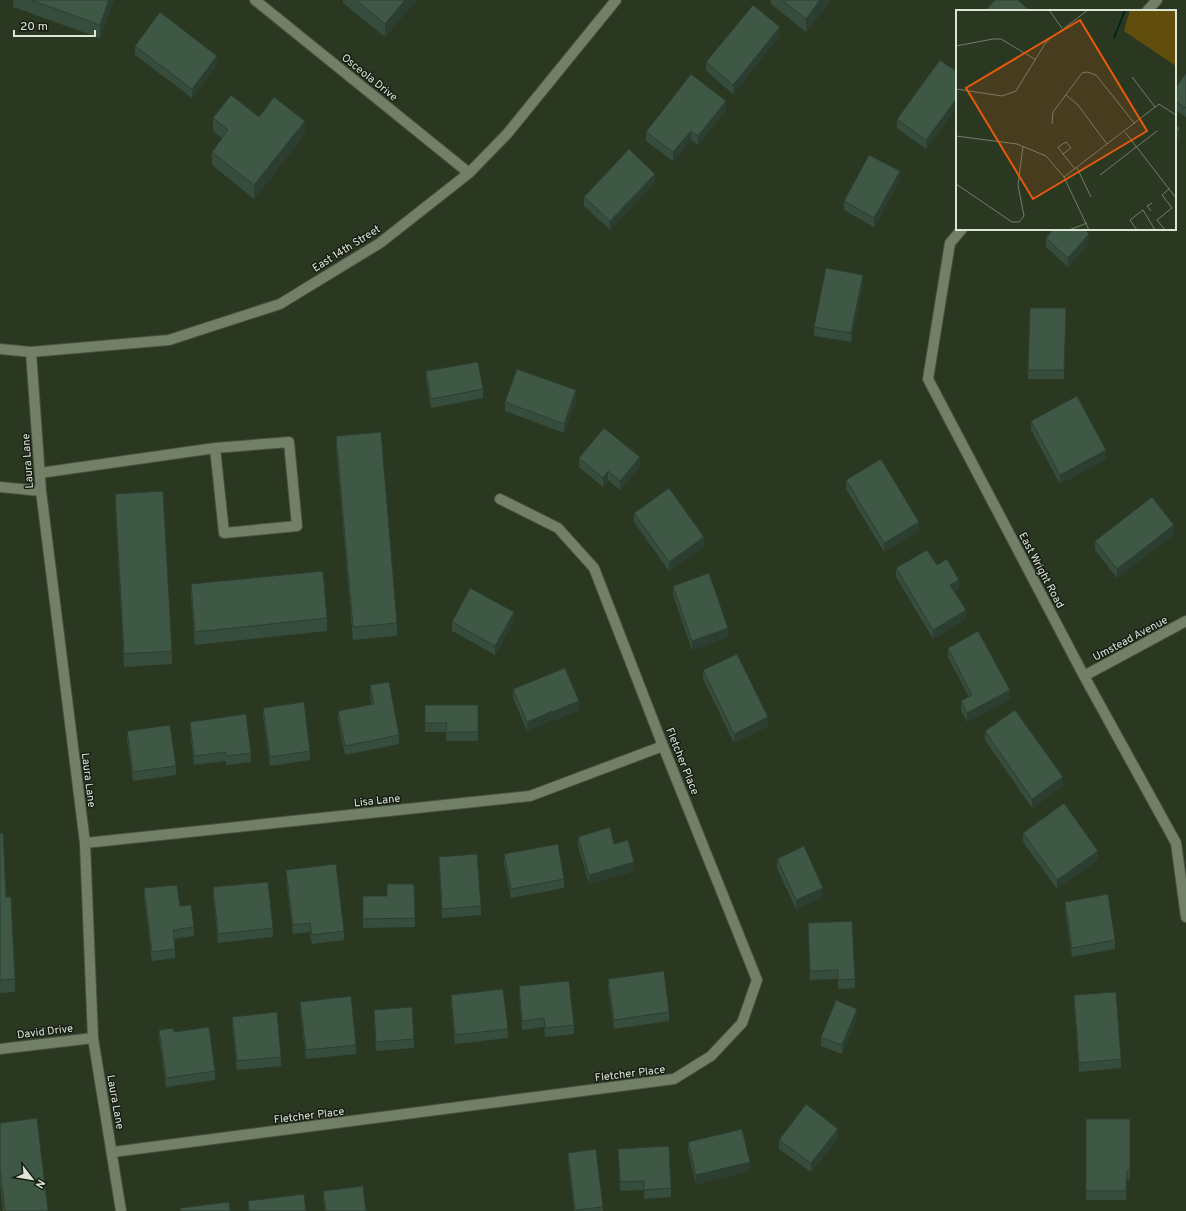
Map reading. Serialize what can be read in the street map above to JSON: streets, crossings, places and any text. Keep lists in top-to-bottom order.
{
  "streets": {
    "street": [
      "Osceola Drive",
      "East 14th Street",
      "Laura Lane",
      "East Wright Road",
      "Umstead Avenue",
      "Fletcher Place",
      "Lisa Lane",
      "David Drive"
    ]
  },
  "crossings": [
    ["Osceola Drive", "East 14th Street"],
    ["East 14th Street", "Laura Lane"],
    ["Laura Lane", "Fletcher Place"],
    ["Laura Lane", "Lisa Lane"],
    ["Laura Lane", "David Drive"],
    ["East Wright Road", "Umstead Avenue"],
    ["Fletcher Place", "Lisa Lane"]
  ],
  "scale_bar": "20 m",
  "north": "bottom right"
}
